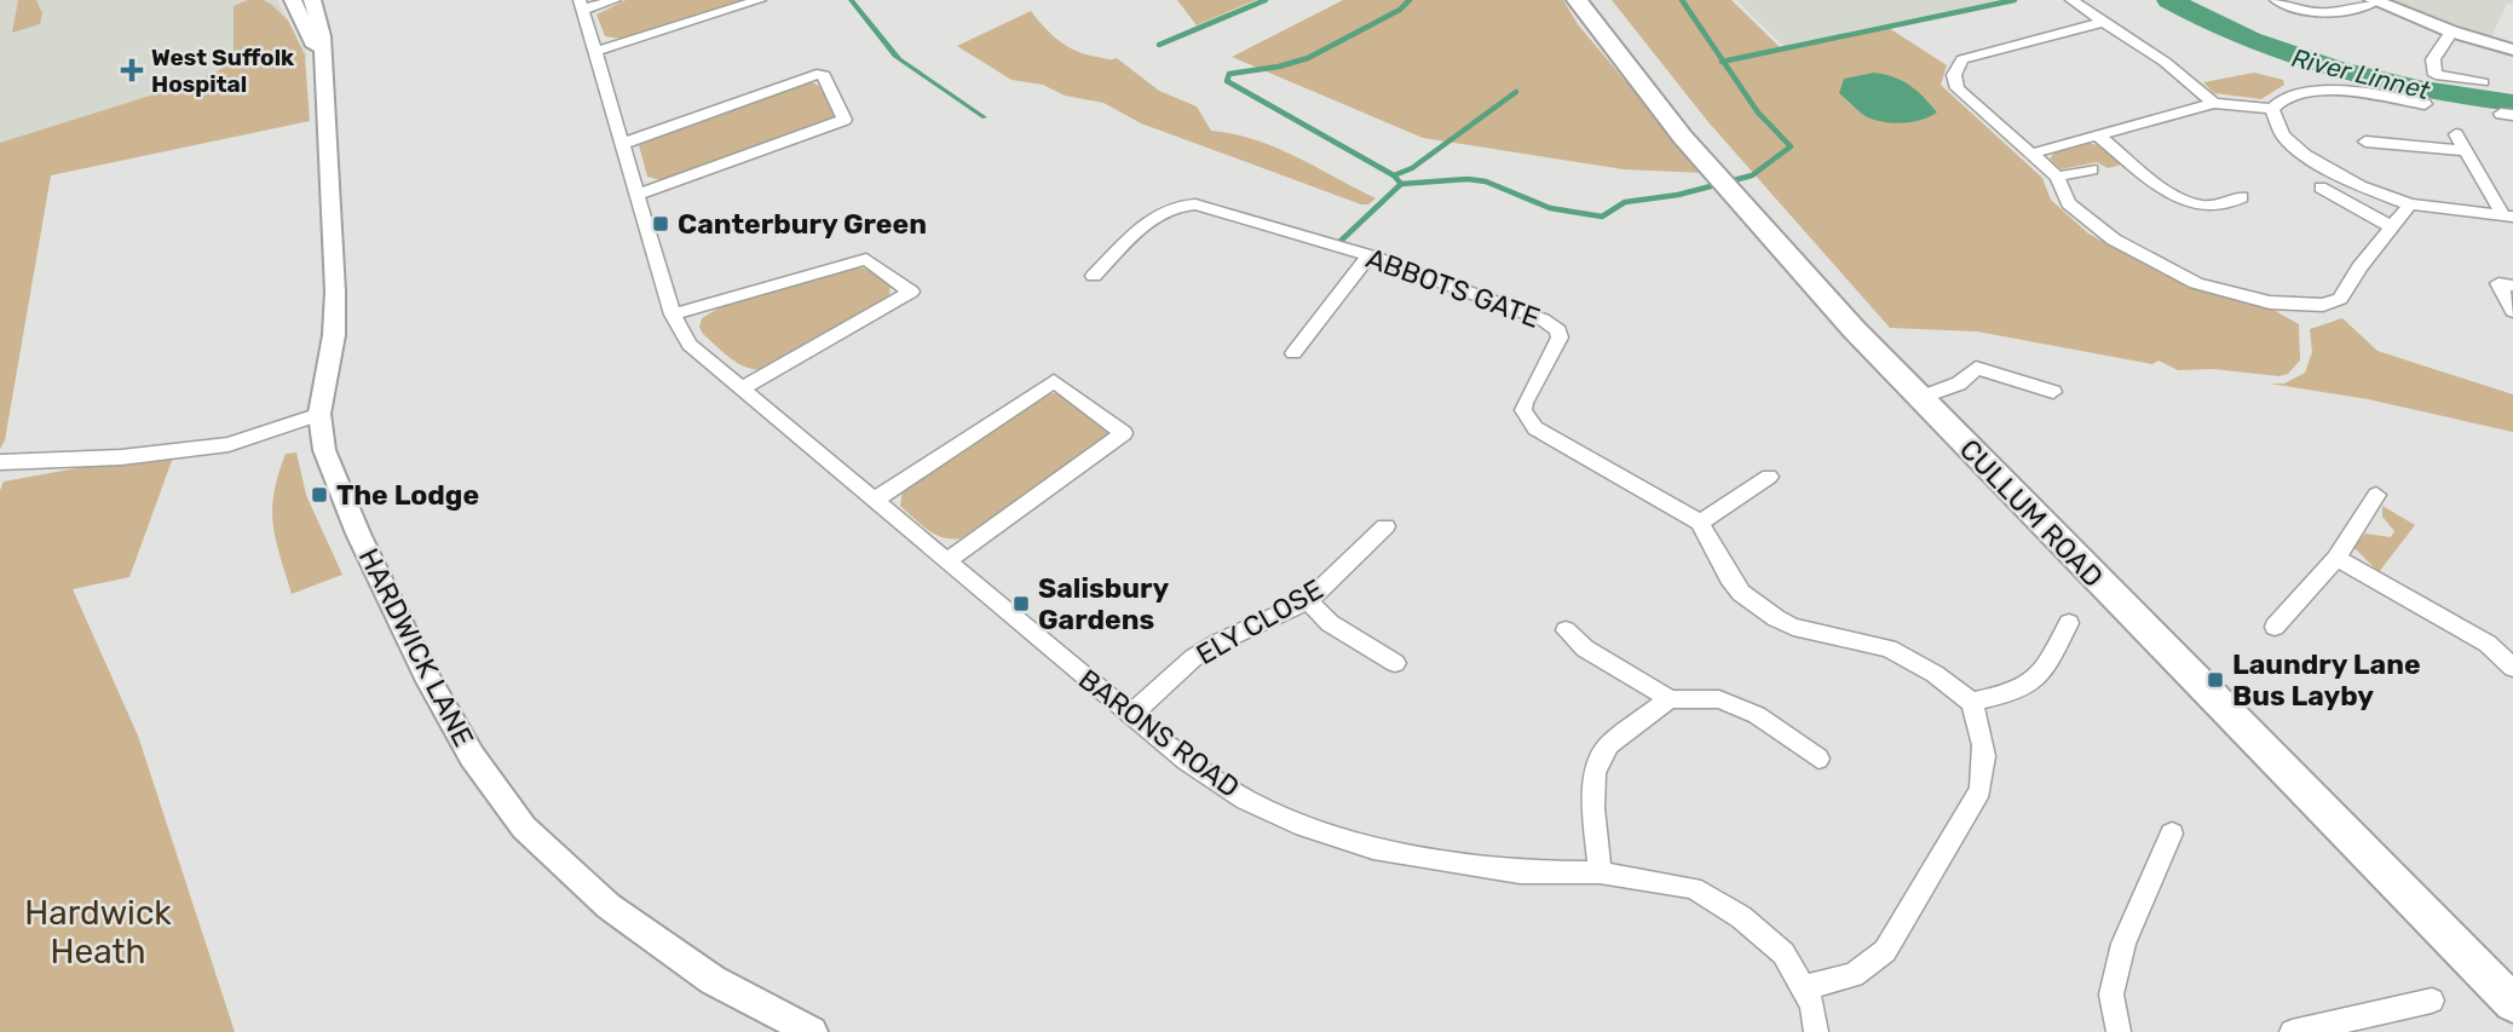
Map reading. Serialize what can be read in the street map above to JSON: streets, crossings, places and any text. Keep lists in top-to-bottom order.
{
  "streets": {
    "main road": ["CULLUM ROAD"],
    "street": [
      "ABBOTS GATE",
      "ELY CLOSE",
      "HARDWICK LANE",
      "BARONS ROAD"
    ]
  },
  "crossings": [
    ["ELY CLOSE", "BARONS ROAD"]
  ],
  "water": ["River Linnet"],
  "parks": ["Hardwick Heath"],
  "places": {
    "health": ["West Suffolk Hospital"],
    "transit": [
      "Canterbury Green",
      "The Lodge",
      "Salisbury Gardens",
      "Laundry Lane Bus Layby"
    ]
  }
}
